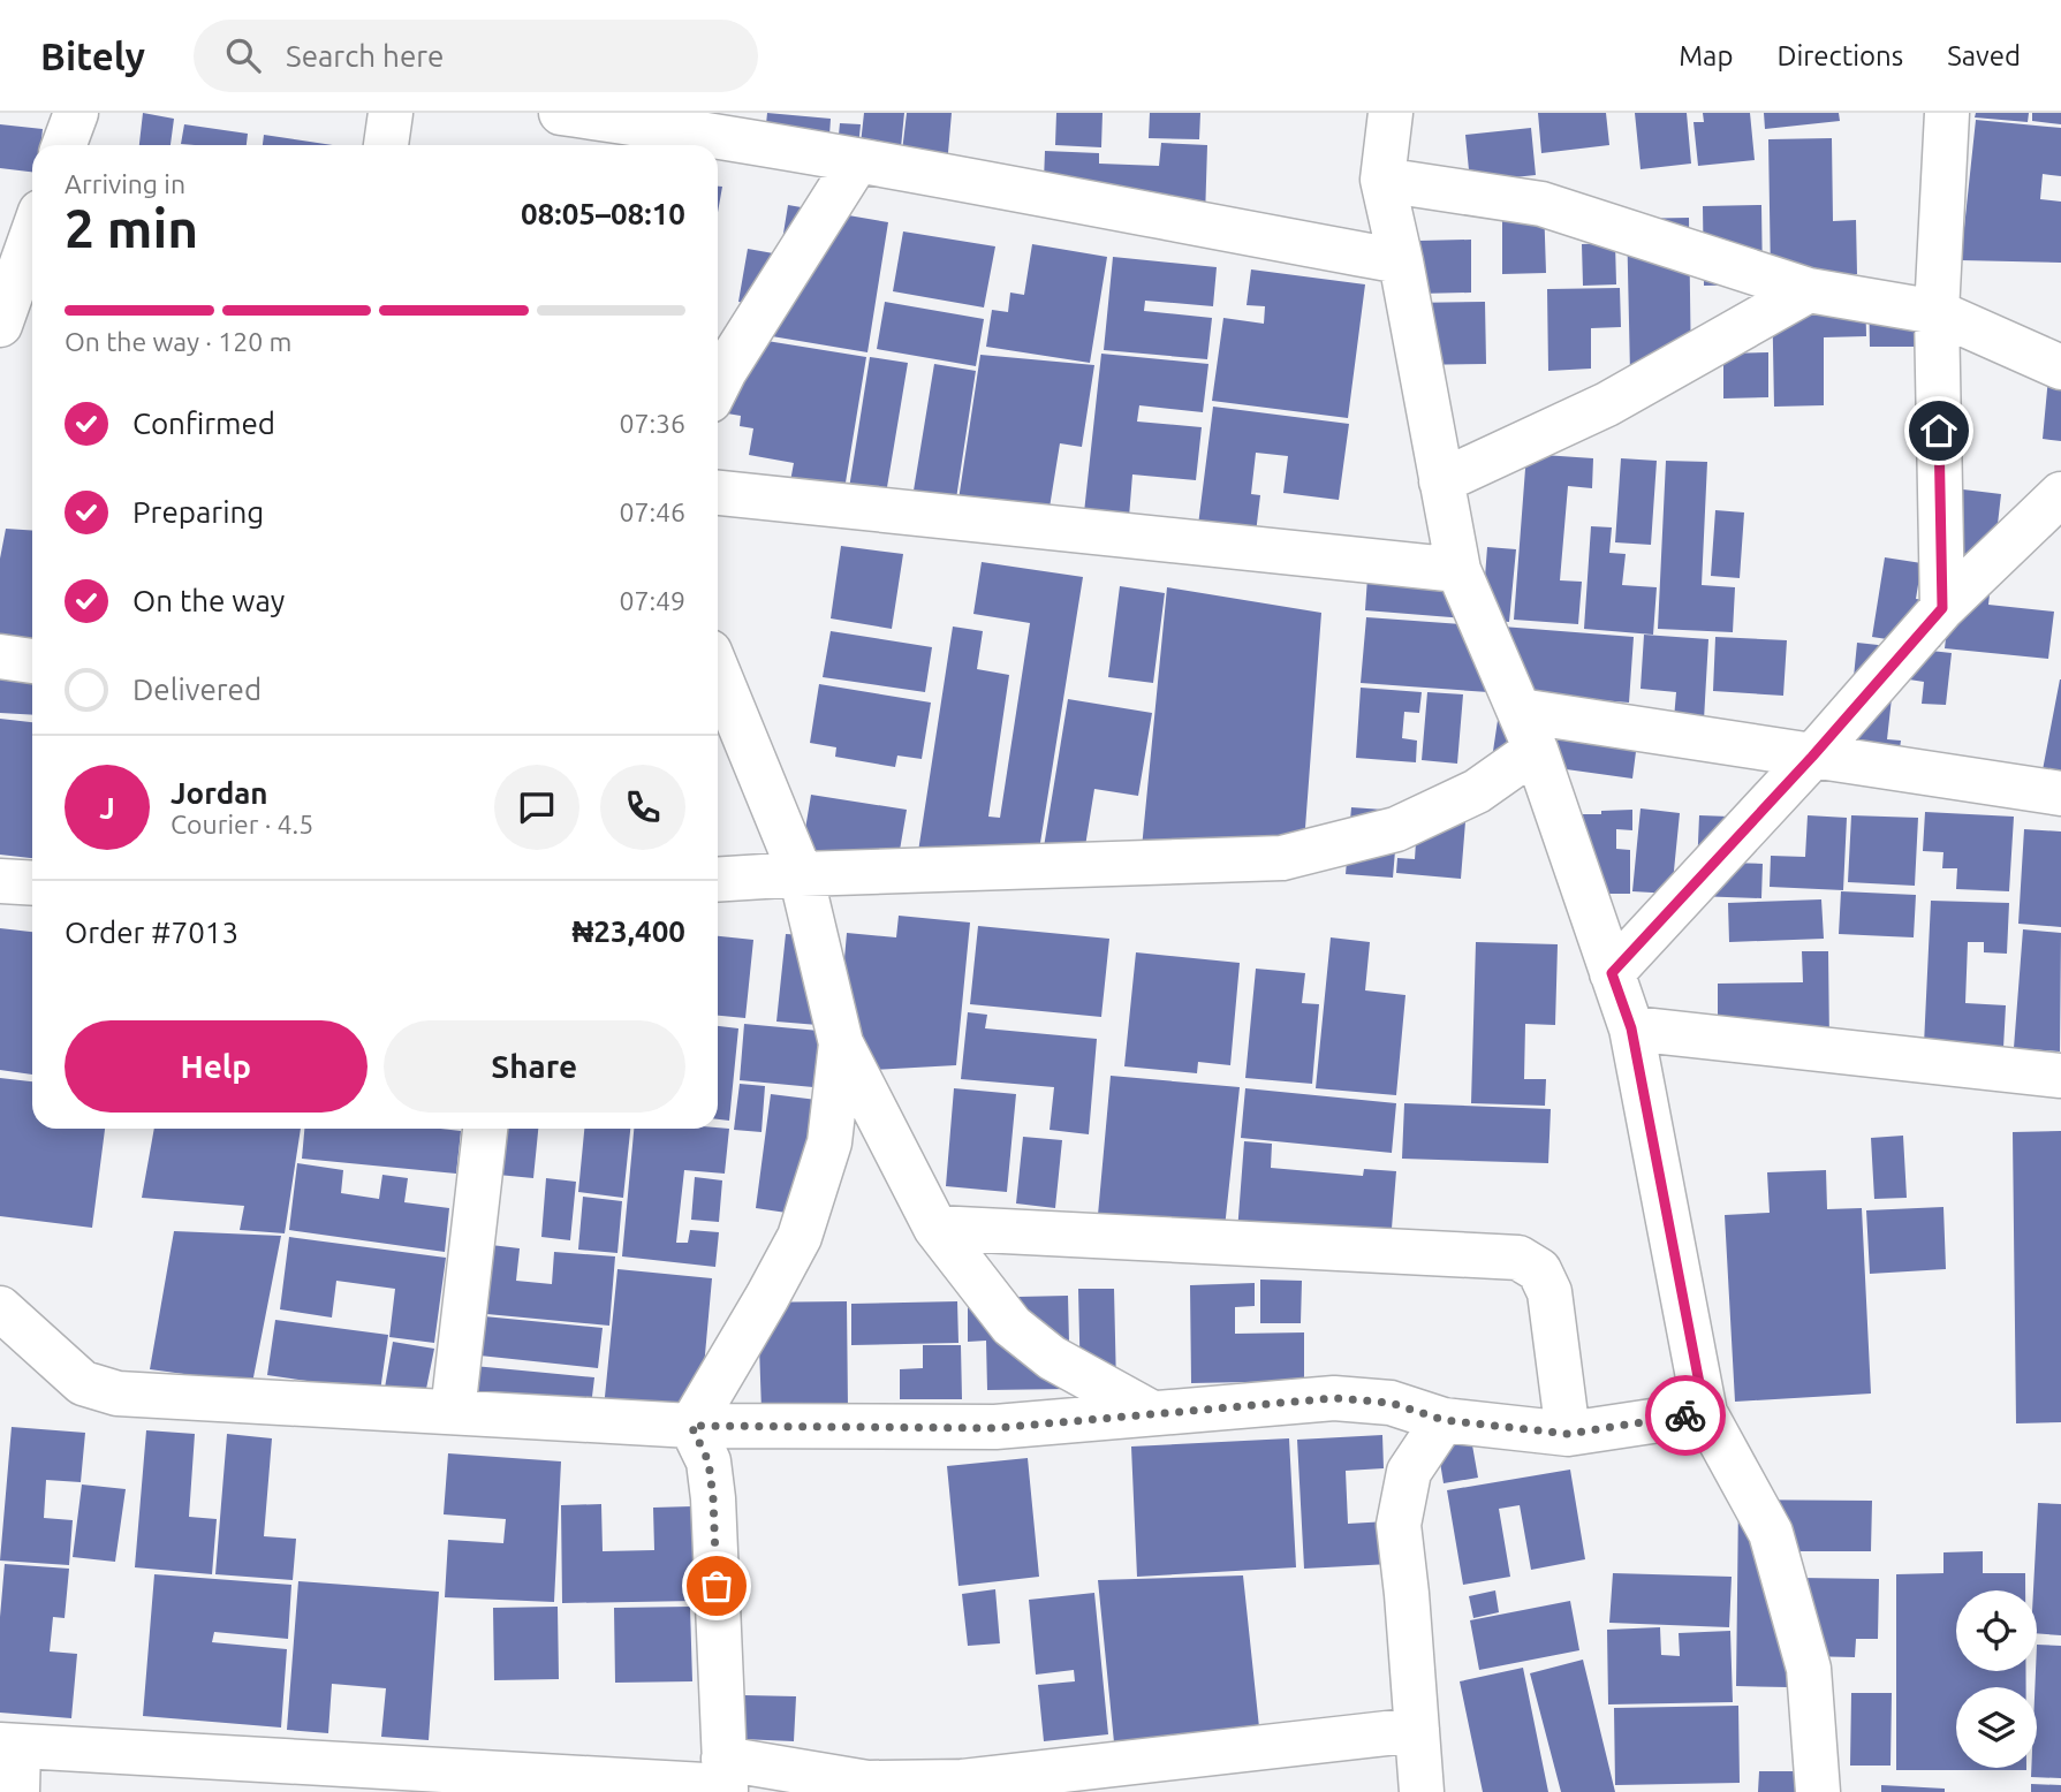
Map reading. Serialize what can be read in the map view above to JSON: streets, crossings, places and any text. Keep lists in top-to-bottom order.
{
  "page": {
    "header": "Bitely",
    "search": "Search here",
    "nav": ["Map", "Directions", "Saved"],
    "heading": ["2 min", "Arriving in", "08:05–08:10"],
    "panel": [
      "Jordan",
      "Courier · 4.5",
      "Order #7013",
      "₦23,400"
    ],
    "bar": "On the way · 120 m",
    "list": [
      ["Confirmed", "07:36"],
      ["Preparing", "07:46"],
      ["On the way", "07:49"],
      "Delivered"
    ],
    "round": "J",
    "buttons": ["Help", "Share"]
  }
}
